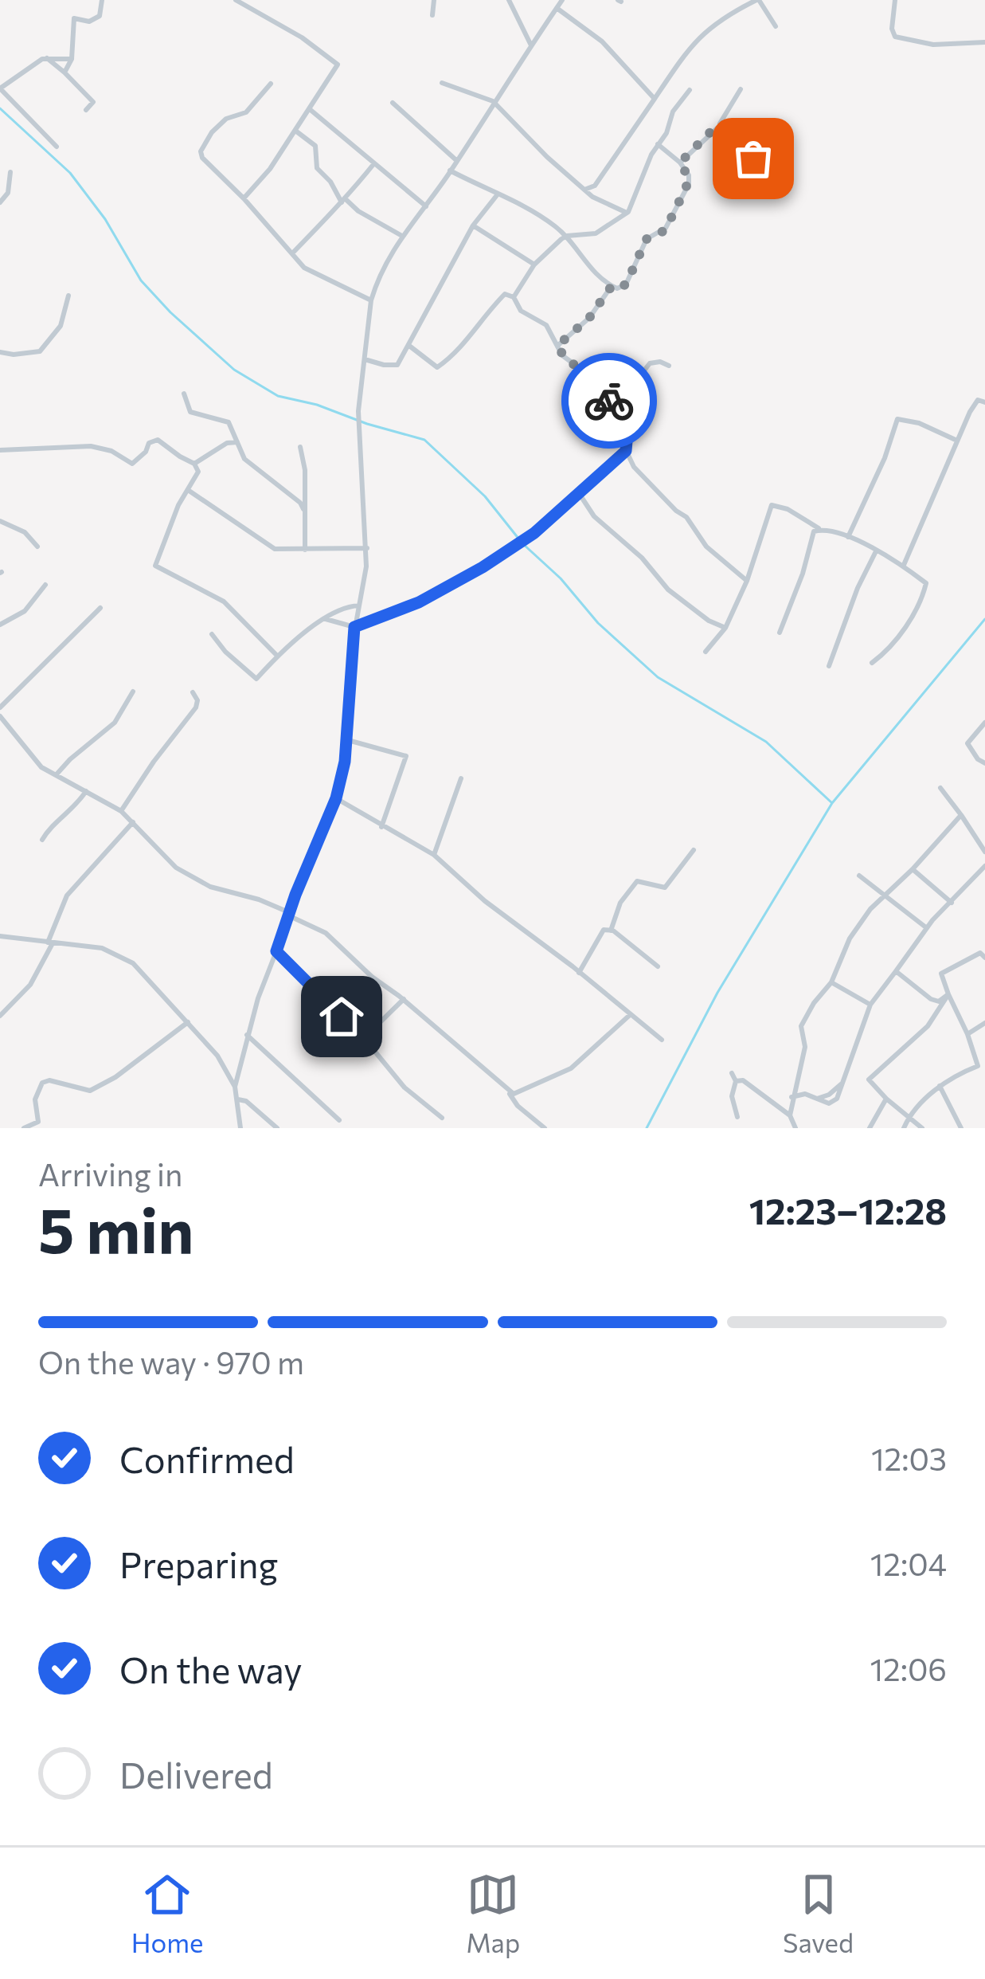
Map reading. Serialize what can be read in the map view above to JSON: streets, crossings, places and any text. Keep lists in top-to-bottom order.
{
  "page": {
    "heading": ["5 min", "Arriving in", "12:23–12:28"],
    "bar": "On the way · 970 m",
    "list": [
      ["Confirmed", "12:03"],
      ["Preparing", "12:04"],
      ["On the way", "12:06"],
      "Delivered"
    ],
    "tabs": ["Home", "Map", "Saved"]
  }
}
